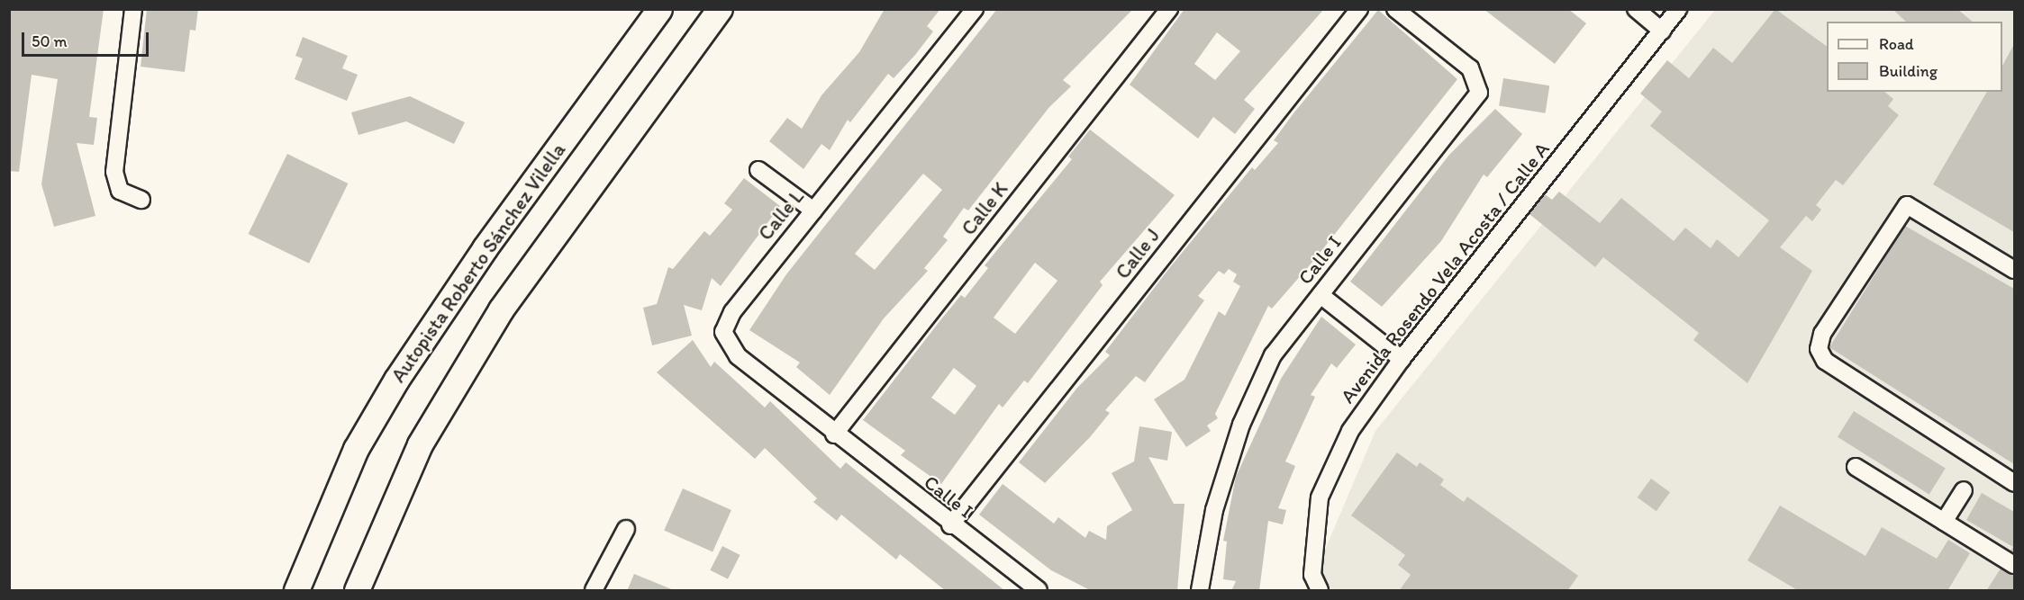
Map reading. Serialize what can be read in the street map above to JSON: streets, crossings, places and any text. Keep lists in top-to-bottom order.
{
  "streets": {
    "highway": ["Autopista Roberto Sánchez Vilella"],
    "street": [
      "Calle K",
      "Calle L",
      "Calle J",
      "Calle I",
      "Avenida Rosendo Vela Acosta / Calle A"
    ]
  },
  "crossings": [
    ["Calle K", "Calle L"],
    ["Calle K", "Calle I"],
    ["Calle L", "Calle I"],
    ["Calle J", "Calle I"]
  ],
  "legend": ["Road", "Building"],
  "scale_bar": "50 m"
}
